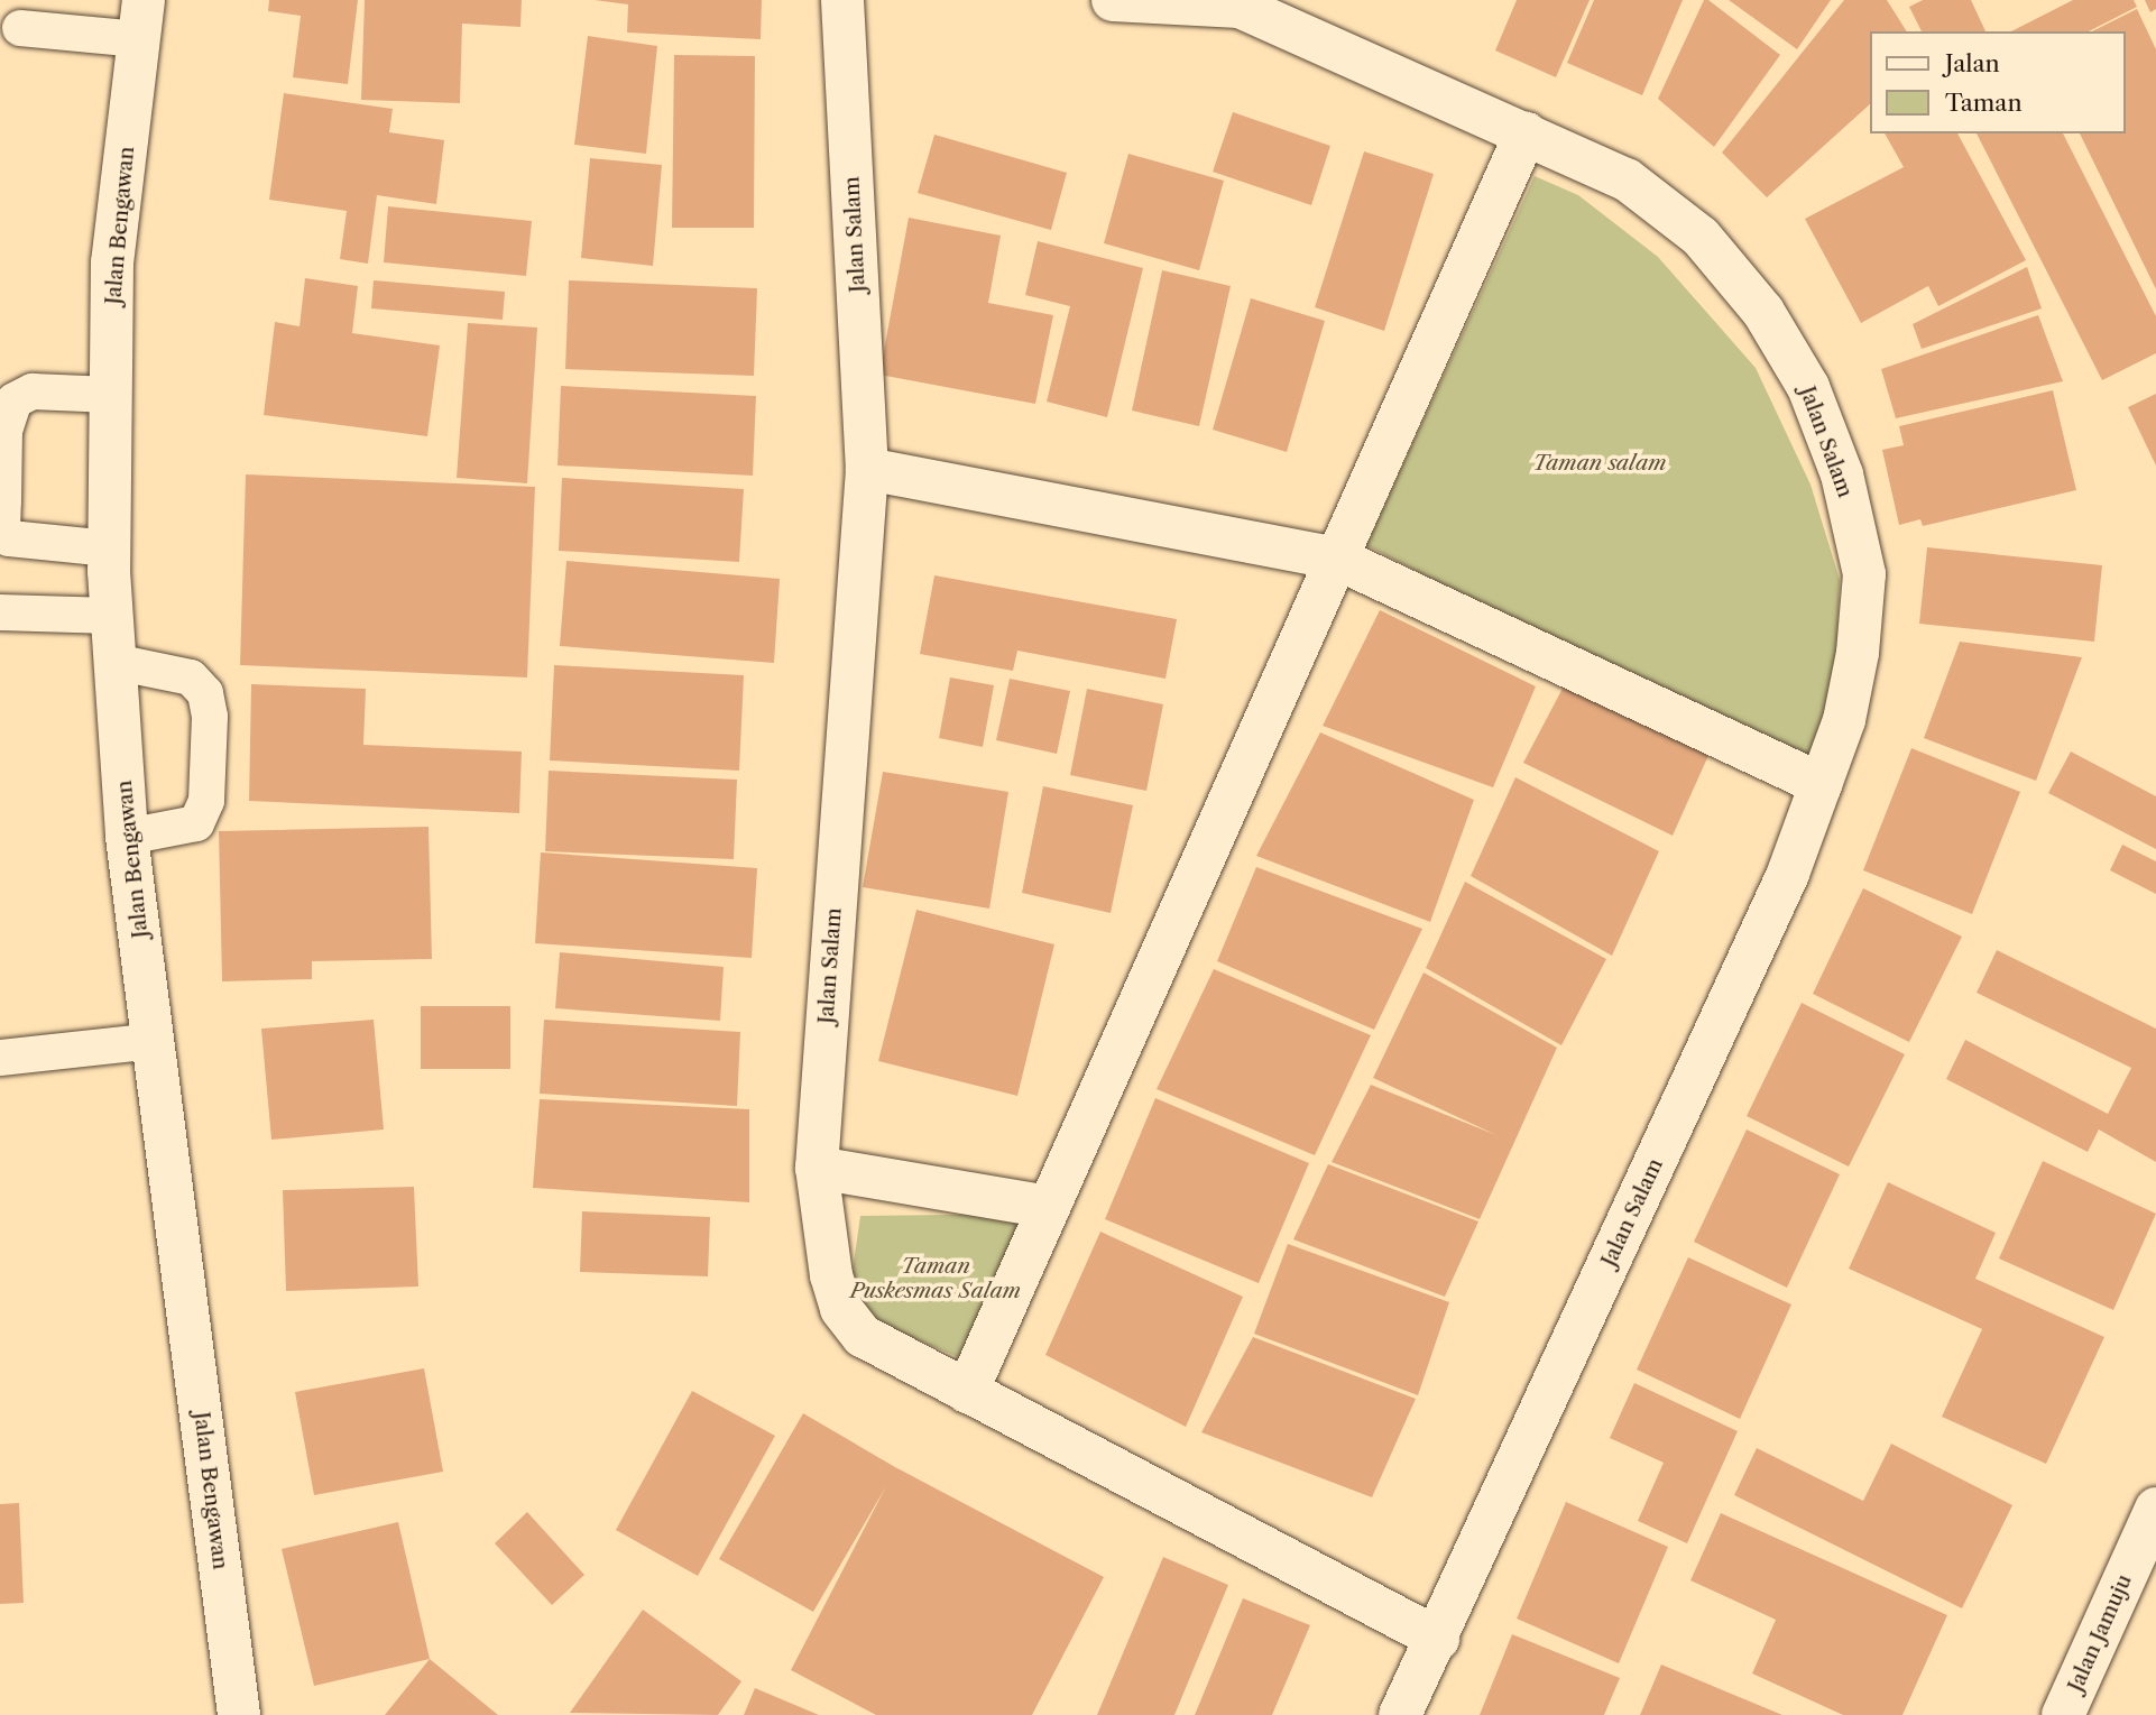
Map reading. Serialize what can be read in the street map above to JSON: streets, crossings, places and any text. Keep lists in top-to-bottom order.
{
  "streets": {
    "street": ["Jalan Bengawan", "Jalan Salam", "Jalan Jamuju"]
  },
  "parks": ["Taman salam", "Taman Puskesmas Salam"],
  "legend": ["Jalan", "Taman"]
}
